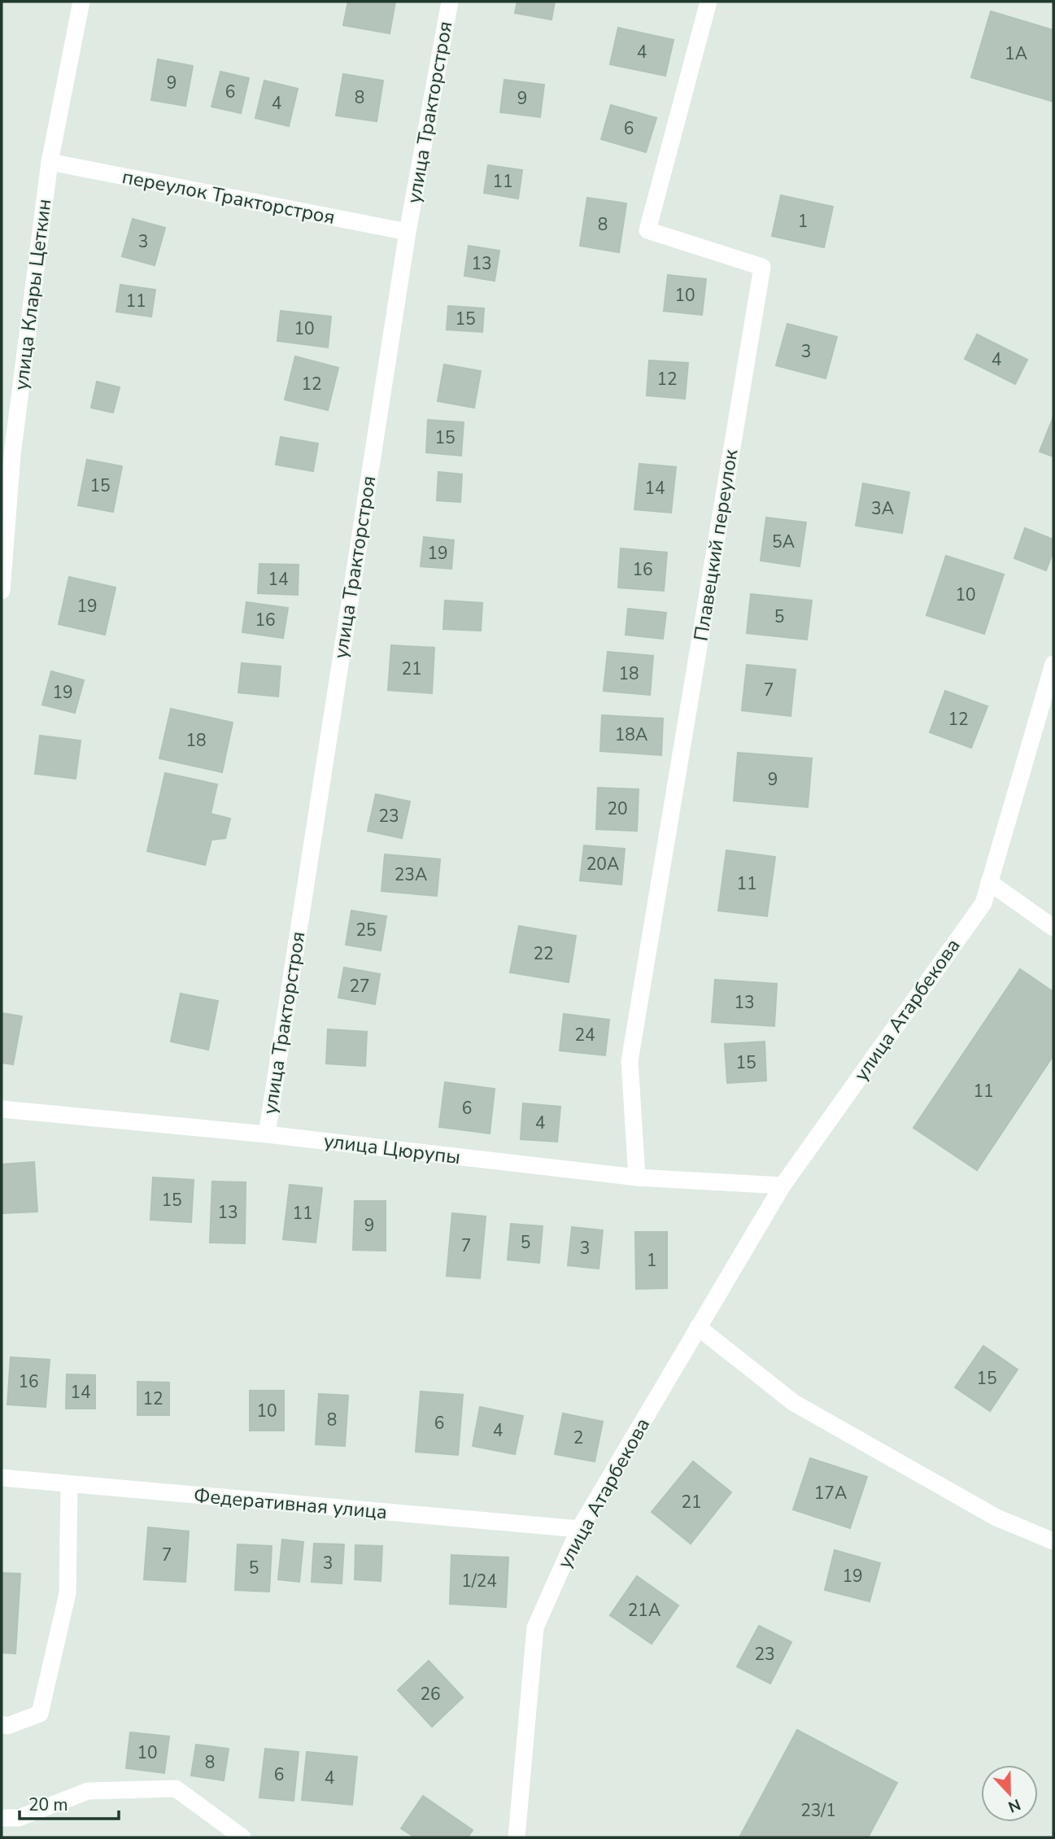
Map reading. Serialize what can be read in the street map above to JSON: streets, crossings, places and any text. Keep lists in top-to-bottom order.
{
  "streets": {
    "street": [
      "улица Тракторстроя",
      "переулок Тракторстроя",
      "улица Клары Цеткин",
      "Плавецкий переулок",
      "улица Атарбекова",
      "улица Цюрупы",
      "Федеративная улица"
    ]
  },
  "crossings": [
    ["улица Тракторстроя", "переулок Тракторстроя"],
    ["улица Тракторстроя", "улица Цюрупы"],
    ["переулок Тракторстроя", "улица Клары Цеткин"],
    ["Плавецкий переулок", "улица Цюрупы"],
    ["улица Атарбекова", "улица Цюрупы"],
    ["улица Атарбекова", "Федеративная улица"]
  ],
  "house_numbers": [
    "4",
    "1А",
    "9",
    "6",
    "8",
    "9",
    "4",
    "6",
    "11",
    "1",
    "8",
    "3",
    "13",
    "10",
    "11",
    "15",
    "10",
    "3",
    "4",
    "12",
    "12",
    "15",
    "15",
    "14",
    "3А",
    "5А",
    "19",
    "16",
    "14",
    "10",
    "19",
    "5",
    "16",
    "21",
    "18",
    "7",
    "19",
    "12",
    "18А",
    "18",
    "9",
    "20",
    "23",
    "20А",
    "23А",
    "11",
    "25",
    "22",
    "27",
    "13",
    "24",
    "15",
    "11",
    "6",
    "4",
    "15",
    "13",
    "11",
    "9",
    "5",
    "7",
    "3",
    "1",
    "15",
    "16",
    "14",
    "12",
    "10",
    "8",
    "6",
    "4",
    "2",
    "17А",
    "21",
    "7",
    "3",
    "5",
    "19",
    "1/24",
    "21А",
    "23",
    "26",
    "10",
    "8",
    "6",
    "4",
    "23/1"
  ],
  "scale_bar": "20 m",
  "north": "bottom"
}
